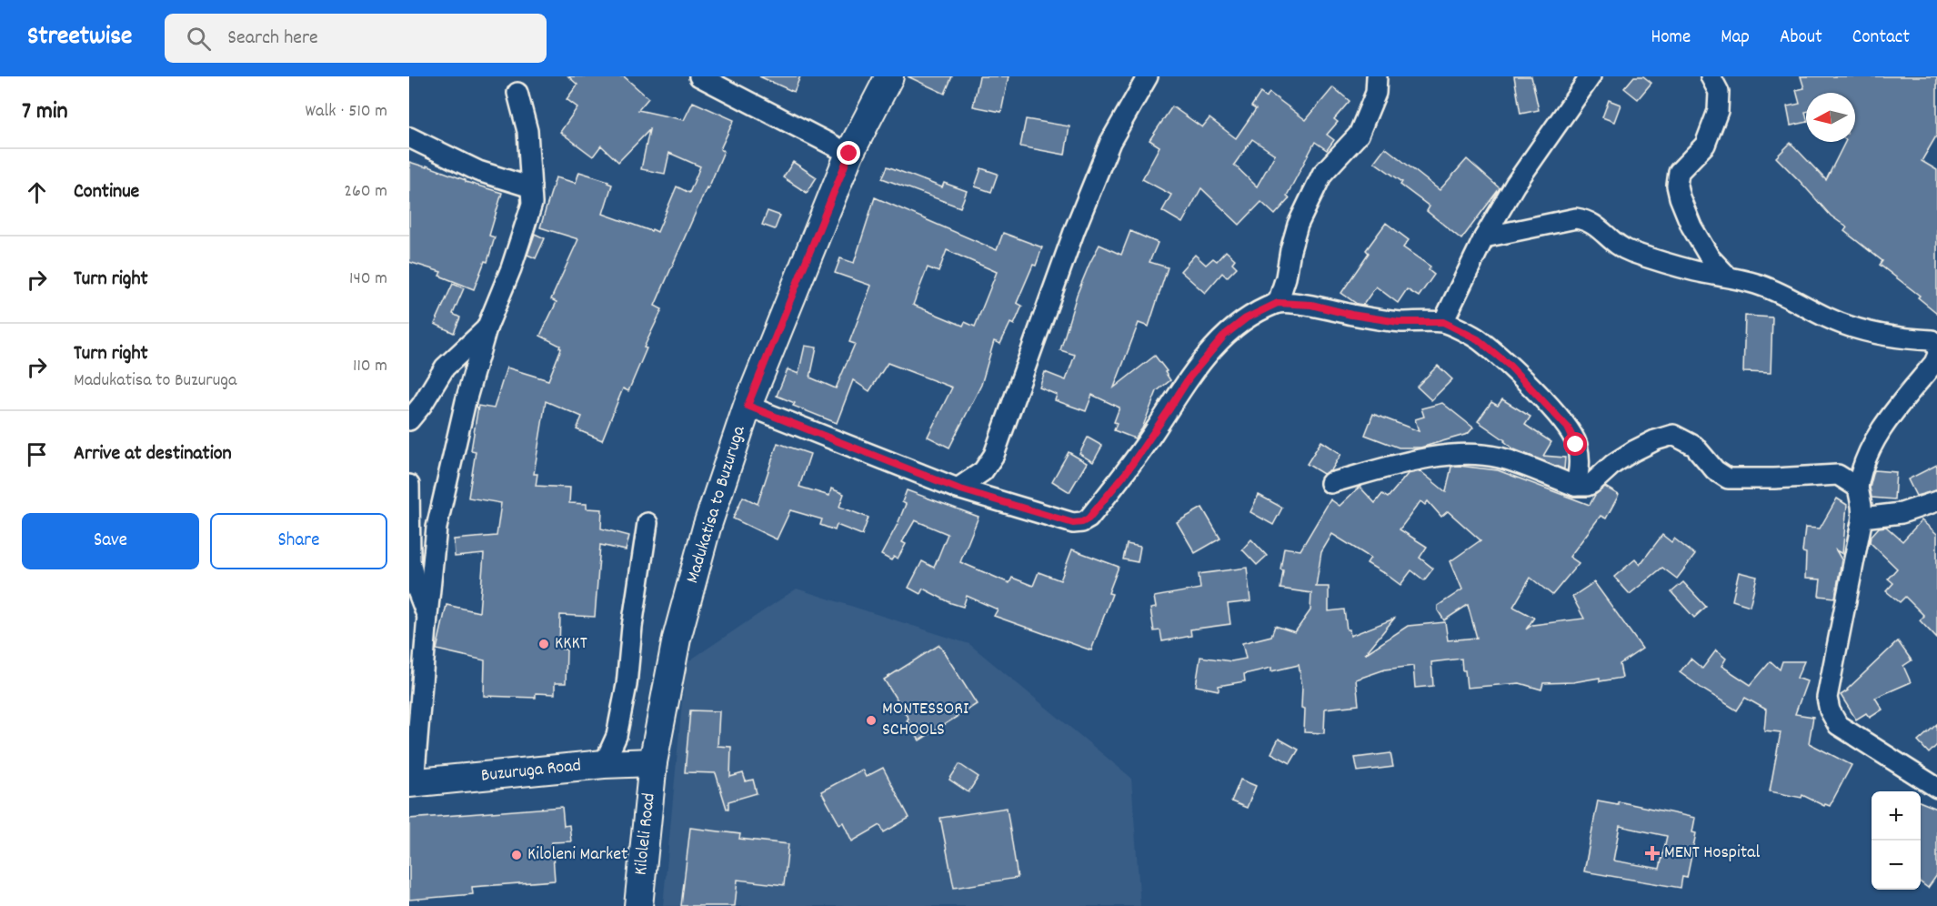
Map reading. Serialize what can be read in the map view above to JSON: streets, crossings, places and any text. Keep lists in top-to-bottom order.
{
  "streets": {
    "main road": ["Madukatisa to Buzuruga", "Buzuruga Road", "Kiloleli Road"]
  },
  "crossings": [
    ["Madukatisa to Buzuruga", "Buzuruga Road"],
    ["Madukatisa to Buzuruga", "Kiloleli Road"],
    ["Buzuruga Road", "Kiloleli Road"]
  ],
  "places": {
    "other": ["KKKT", "MONTESSORI SCHOOLS", "Kiloleni Market"],
    "health": ["MENT Hospital"]
  },
  "north": "left",
  "page": {
    "header": "Streetwise",
    "search": "Search here",
    "nav": [
      "Home",
      "Map",
      "About",
      "Contact"
    ],
    "heading": ["7 min", "Walk · 510 m"],
    "list": [
      ["Continue", "260 m"],
      ["Turn right", "140 m"],
      ["Turn right", "Madukatisa to Buzuruga", "110 m"],
      "Arrive at destination"
    ],
    "buttons": ["Save", "Share"],
    "map_buttons": ["+", "−"]
  }
}
